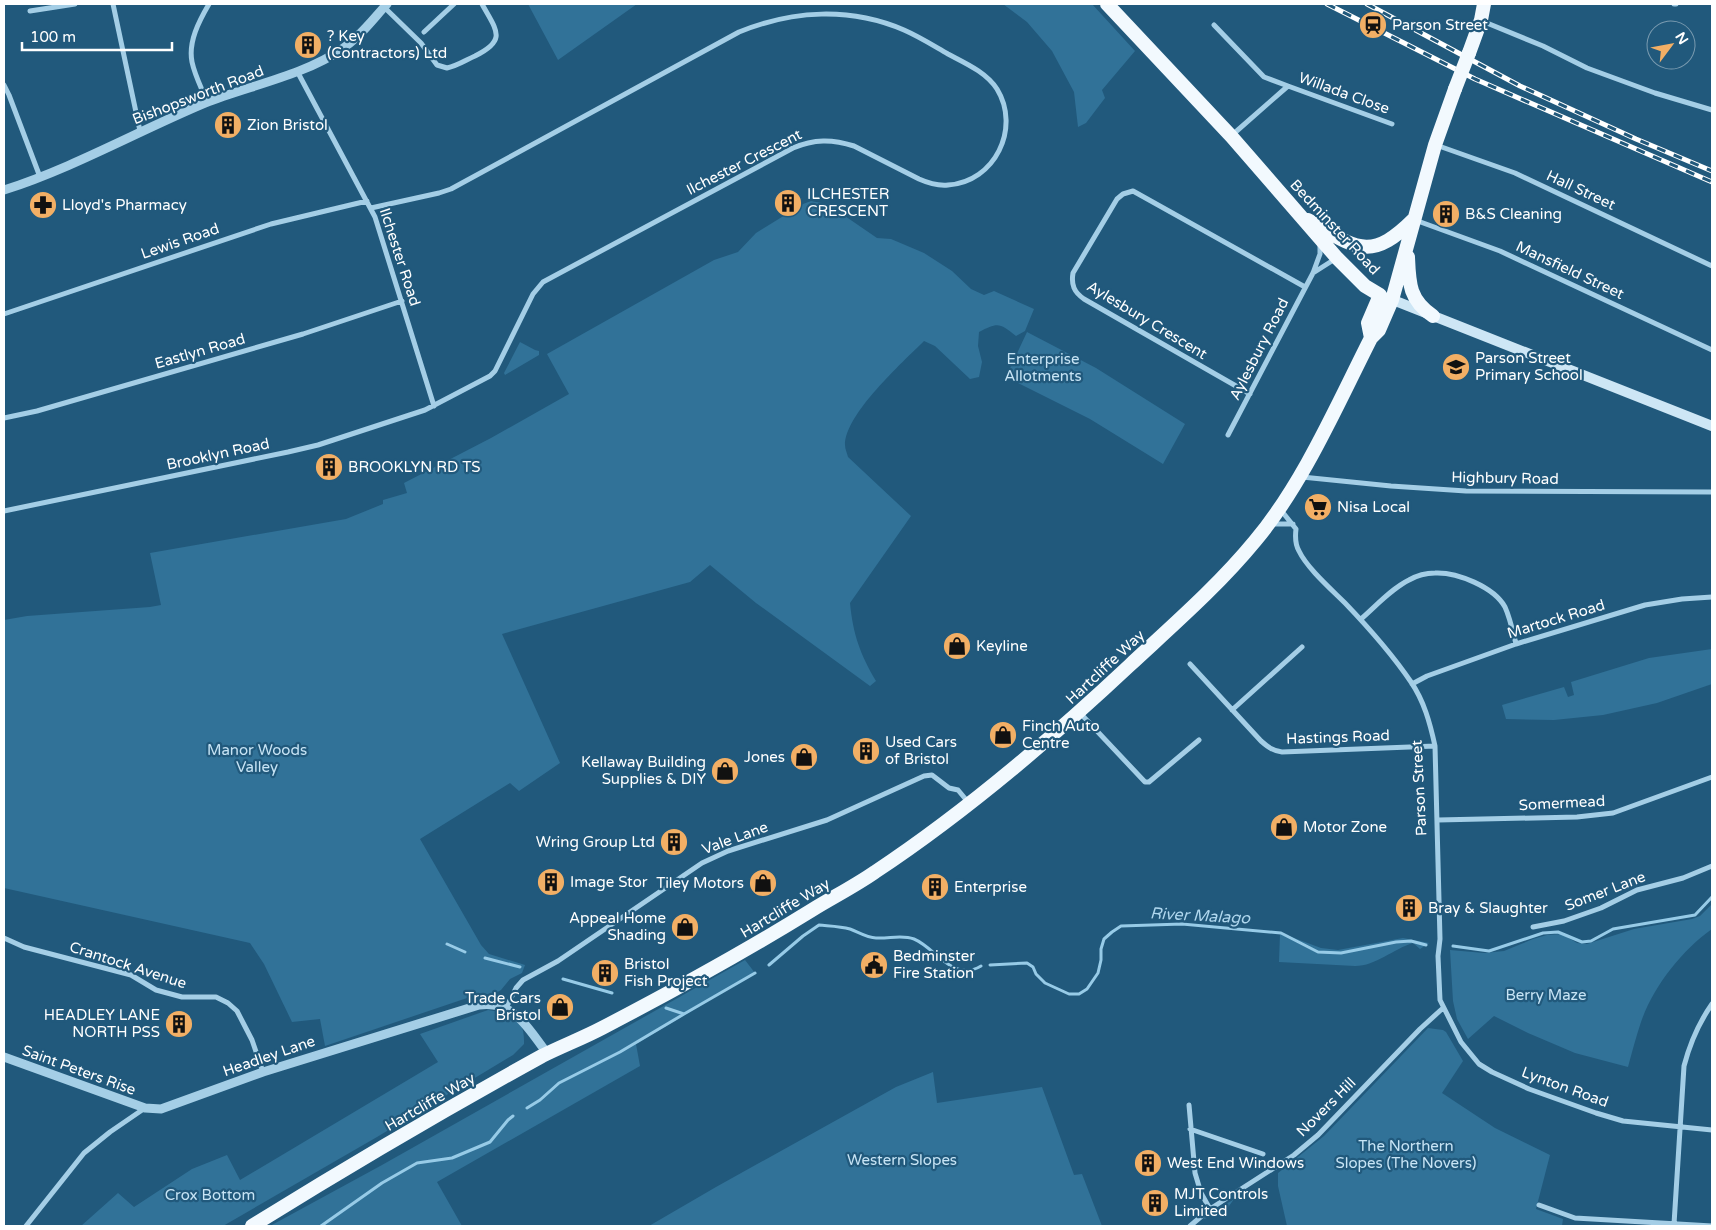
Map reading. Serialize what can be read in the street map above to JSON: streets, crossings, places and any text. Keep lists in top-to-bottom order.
{
  "streets": {
    "highway": ["Bedminster Road", "Hartcliffe Way"],
    "street": [
      "Willada Close",
      "Bishopsworth Road",
      "Ilchester Crescent",
      "Hall Street",
      "Lewis Road",
      "Ilchester Road",
      "Mansfield Street",
      "Aylesbury Crescent",
      "Aylesbury Road",
      "Eastlyn Road",
      "Brooklyn Road",
      "Highbury Road",
      "Martock Road",
      "Hastings Road",
      "Parson Street",
      "Somermead",
      "Vale Lane",
      "Somer Lane",
      "Crantock Avenue",
      "Headley Lane",
      "Saint Peters Rise",
      "Lynton Road",
      "Novers Hill"
    ]
  },
  "crossings": [
    ["Willada Close", "Bedminster Road"],
    ["Bishopsworth Road", "Ilchester Road"],
    ["Ilchester Crescent", "Ilchester Road"],
    ["Ilchester Crescent", "Brooklyn Road"],
    ["Bedminster Road", "Aylesbury Road"],
    ["Lewis Road", "Ilchester Road"],
    ["Ilchester Road", "Eastlyn Road"],
    ["Ilchester Road", "Brooklyn Road"],
    ["Aylesbury Crescent", "Aylesbury Road"],
    ["Martock Road", "Parson Street"],
    ["Hartcliffe Way", "Vale Lane"],
    ["Hastings Road", "Parson Street"],
    ["Parson Street", "Somermead"],
    ["Parson Street", "Lynton Road"],
    ["Parson Street", "Novers Hill"],
    ["Vale Lane", "Headley Lane"],
    ["Crantock Avenue", "Headley Lane"],
    ["Headley Lane", "Saint Peters Rise"],
    ["Lynton Road", "Novers Hill"]
  ],
  "water": ["River Malago"],
  "parks": [
    "Enterprise Allotments",
    "Manor Woods Valley",
    "Berry Maze",
    "The Northern Slopes (The Novers)",
    "Western Slopes",
    "Crox Bottom"
  ],
  "places": {
    "station": ["Parson Street"],
    "building": [
      "? Key (Contractors) Ltd",
      "Zion Bristol",
      "ILCHESTER CRESCENT",
      "B&S Cleaning",
      "BROOKLYN RD TS",
      "Used Cars of Bristol",
      "Wring Group Ltd",
      "Image Stor",
      "Enterprise",
      "Bray & Slaughter",
      "Bristol Fish Project",
      "HEADLEY LANE NORTH PSS",
      "West End Windows",
      "MJT Controls Limited"
    ],
    "pharmacy": ["Lloyd's Pharmacy"],
    "school or university": ["Parson Street Primary School"],
    "supermarket": ["Nisa Local"],
    "shop": [
      "Keyline",
      "Finch Auto Centre",
      "Jones",
      "Kellaway Building Supplies & DIY",
      "Motor Zone",
      "Tiley Motors",
      "Appeal Home Shading",
      "Trade Cars Bristol"
    ],
    "public building": ["Bedminster Fire Station"]
  },
  "scale_bar": "100 m",
  "north": "top right"
}
